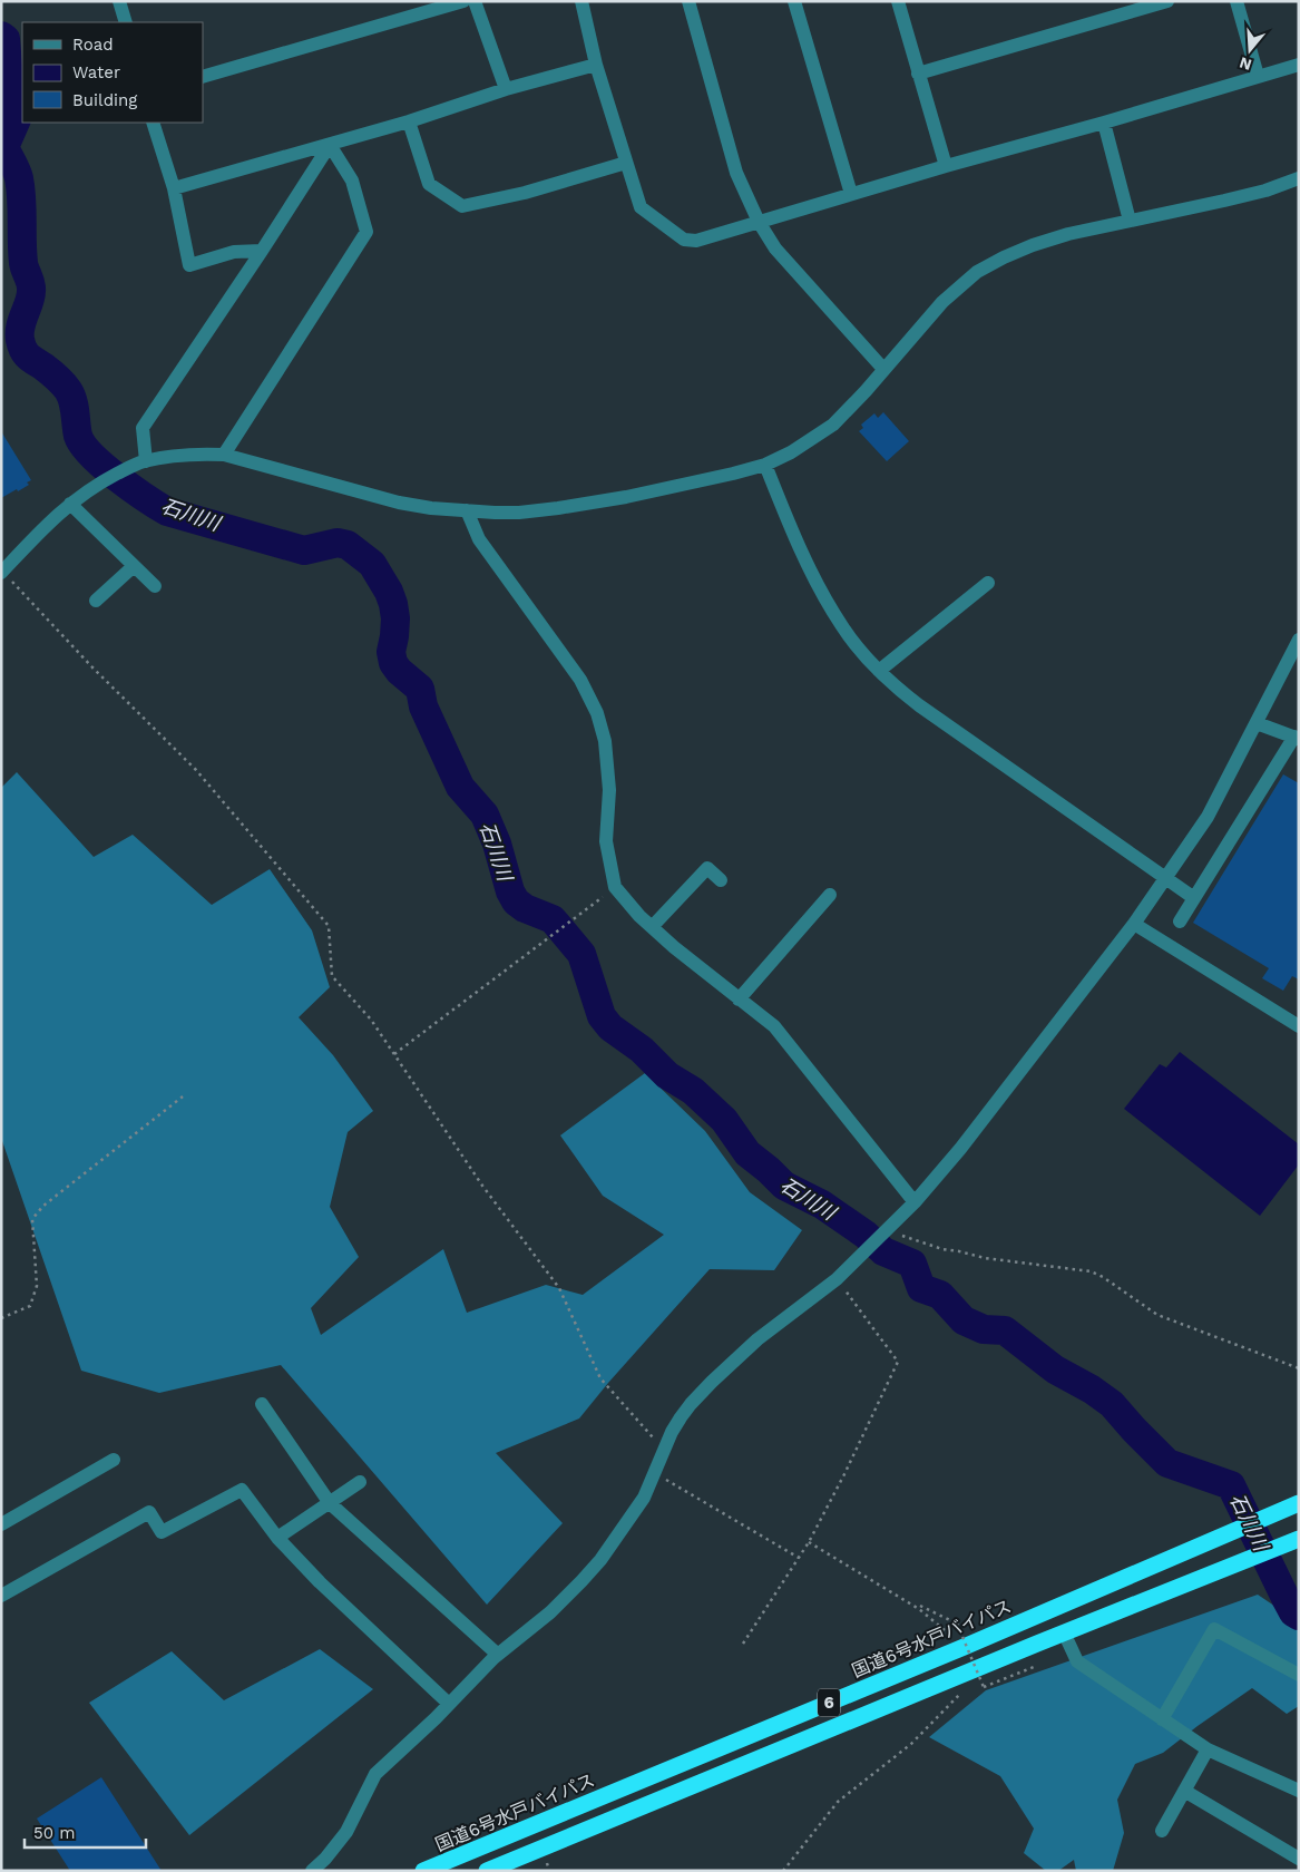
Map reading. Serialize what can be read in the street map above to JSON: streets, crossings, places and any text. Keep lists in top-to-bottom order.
{
  "streets": {
    "highway": ["国道6号水戸バイパス", "6"]
  },
  "water": ["石川川"],
  "legend": ["Road", "Water", "Building"],
  "scale_bar": "50 m",
  "north": "bottom"
}
